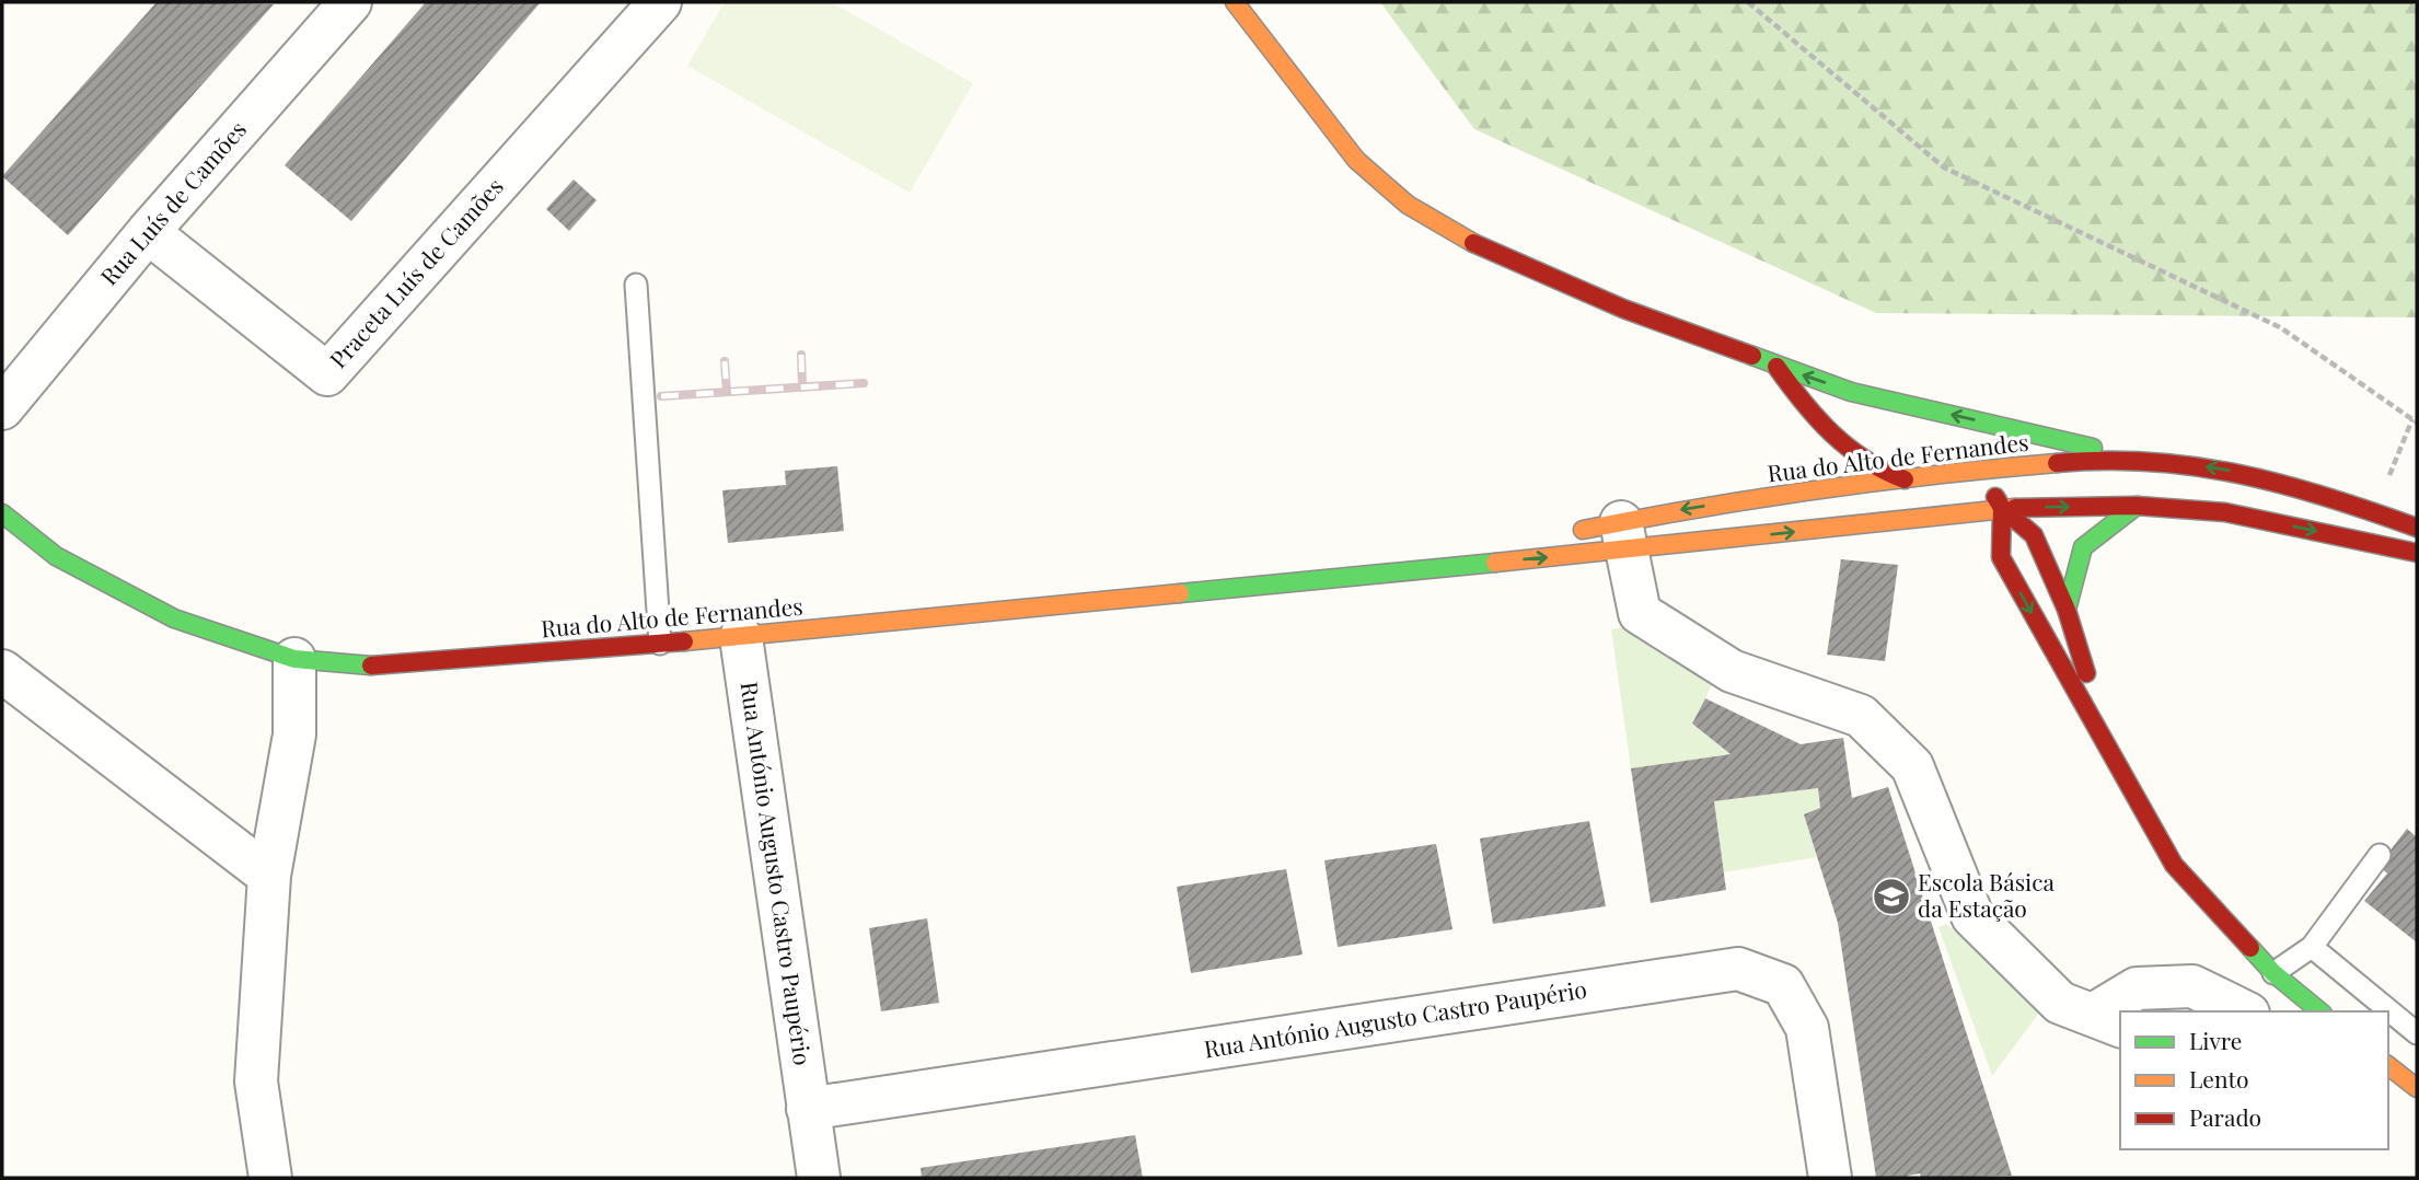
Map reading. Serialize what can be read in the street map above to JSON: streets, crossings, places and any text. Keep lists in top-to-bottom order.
{
  "streets": {
    "main road": ["Rua do Alto de Fernandes"],
    "street": ["Rua Luís de Camões", "Praceta Luís de Camões", "Rua António Augusto Castro Paupério"]
  },
  "crossings": [
    ["Rua Luís de Camões", "Praceta Luís de Camões"],
    ["Rua do Alto de Fernandes", "Rua António Augusto Castro Paupério"]
  ],
  "places": {
    "school or university": ["Escola Básica da Estação"]
  },
  "legend": ["Livre", "Lento", "Parado"]
}
